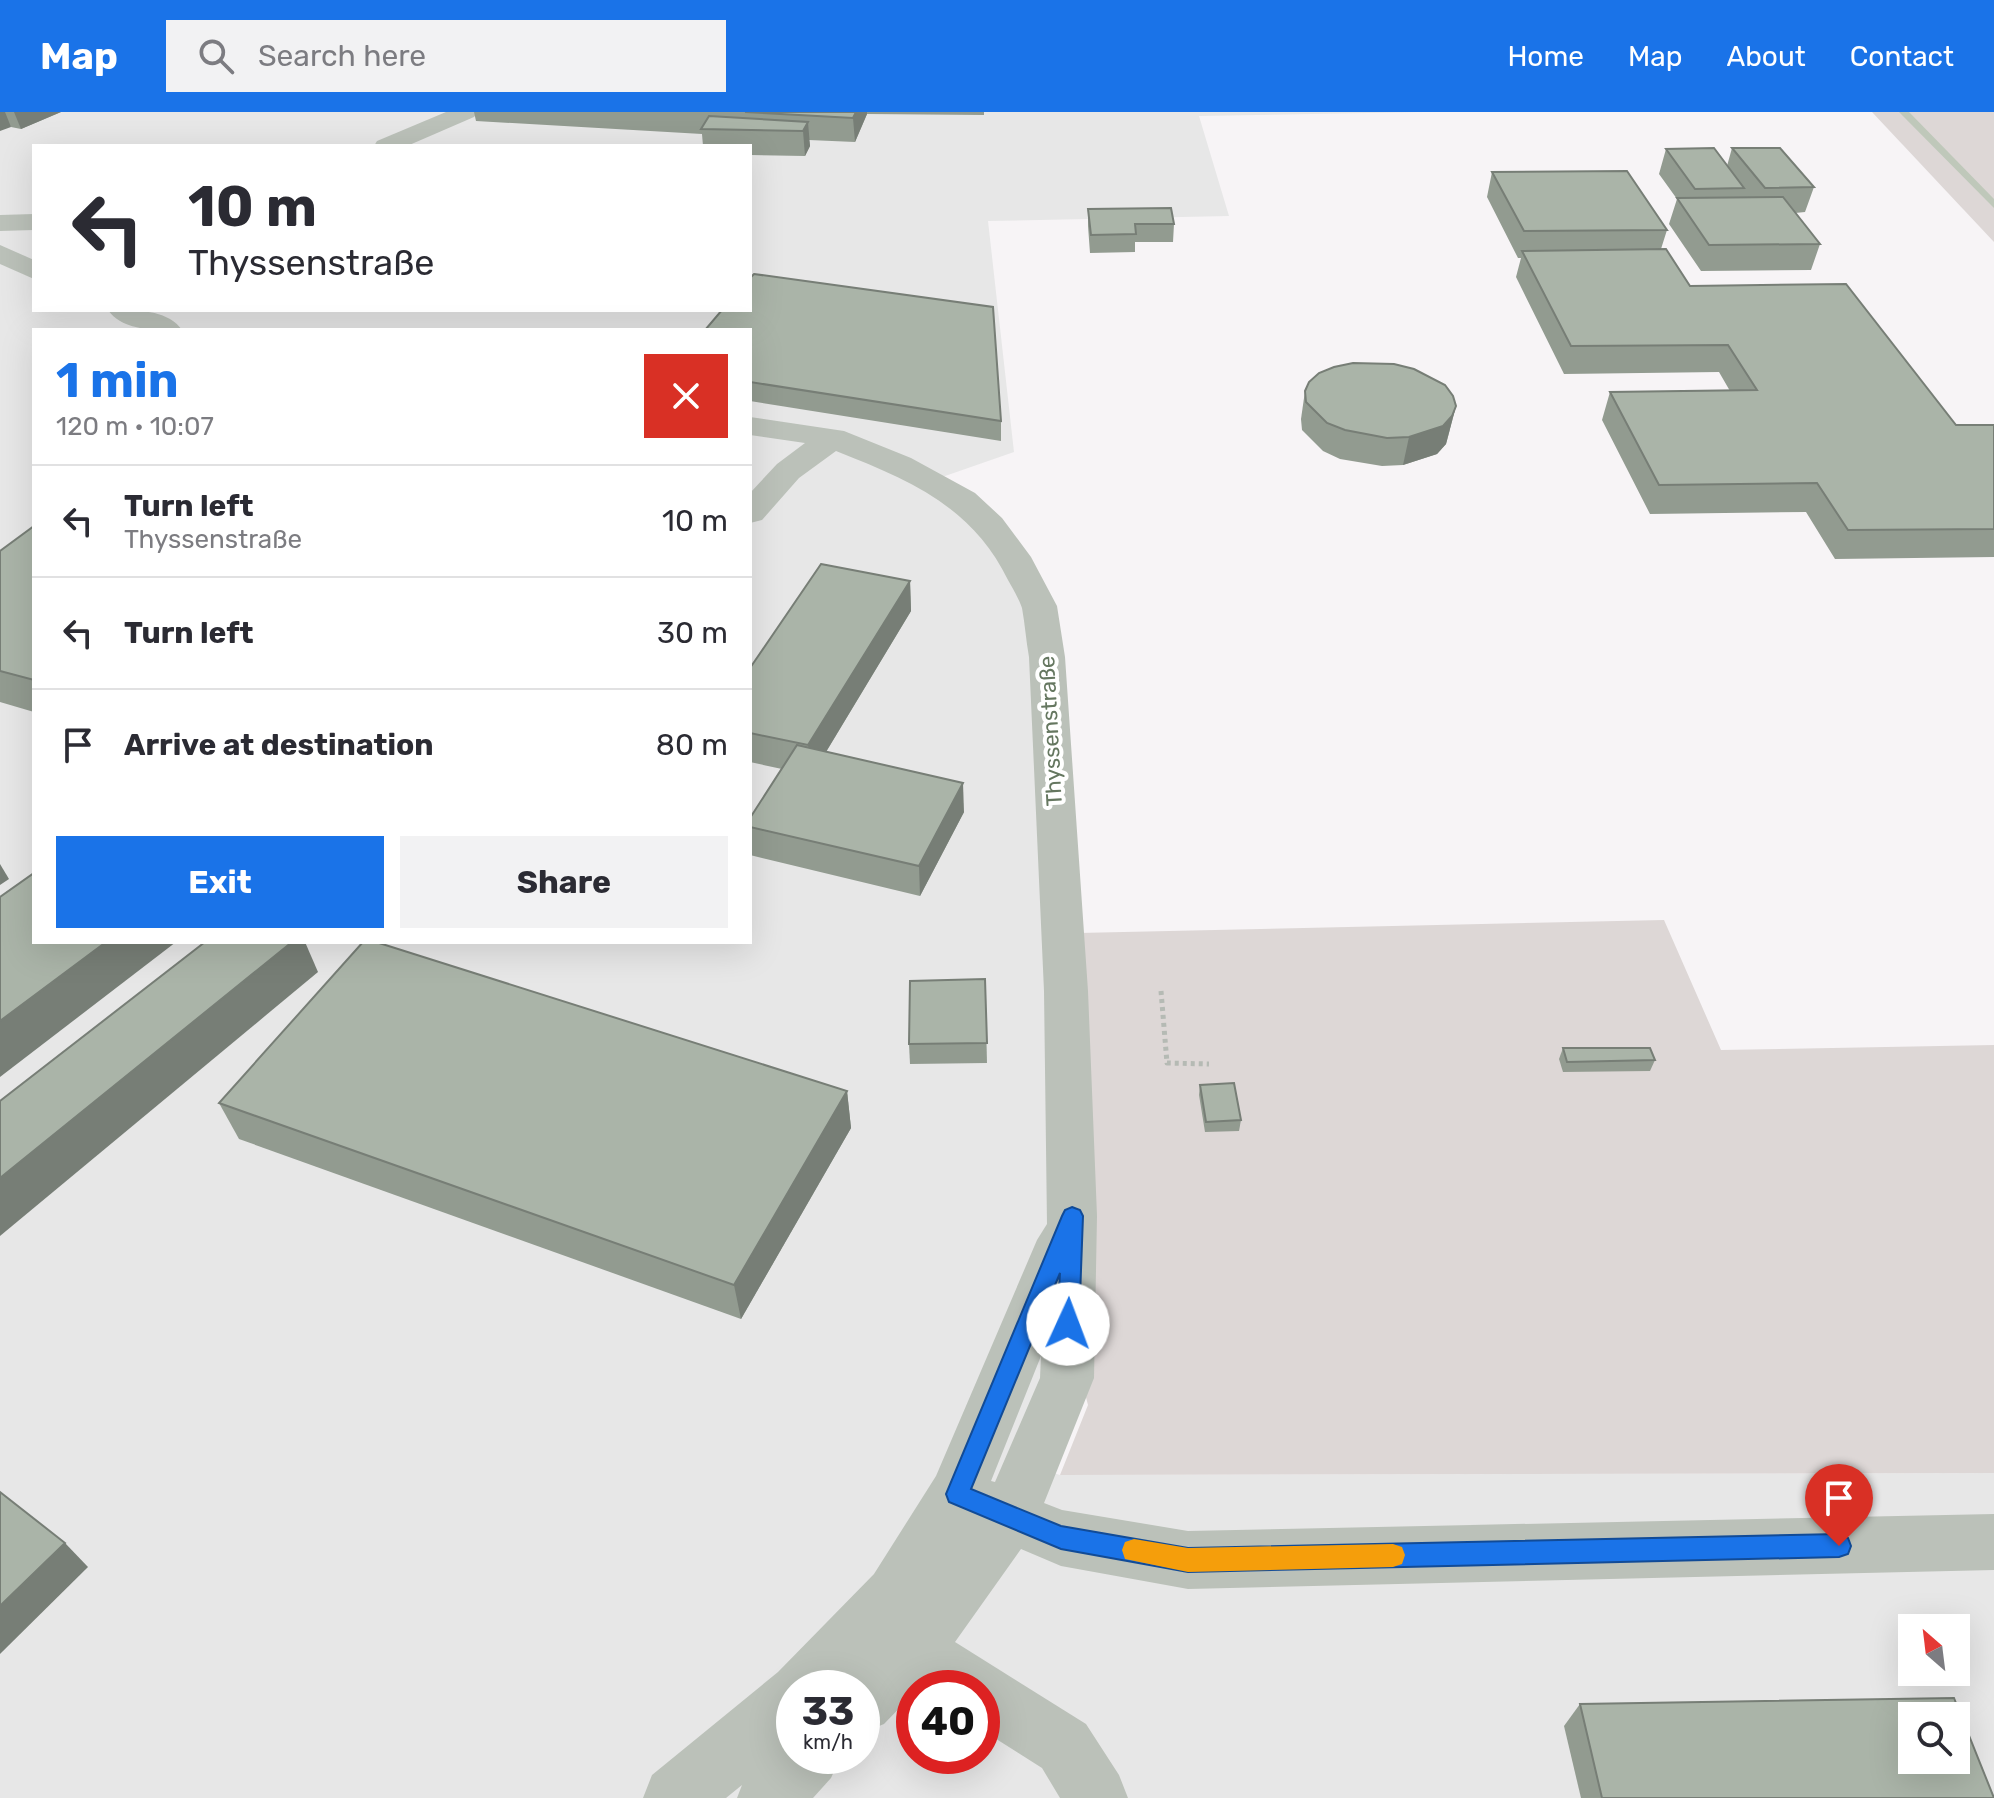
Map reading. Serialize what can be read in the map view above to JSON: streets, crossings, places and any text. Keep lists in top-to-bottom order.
{
  "streets": {
    "street": ["Thyssenstraße"]
  },
  "north": "top left",
  "page": {
    "header": "Map",
    "search": "Search here",
    "nav": [
      "Home",
      "Map",
      "About",
      "Contact"
    ],
    "turn": ["10 m", "Thyssenstraße"],
    "heading": ["1 min", "120 m · 10:07"],
    "list": [
      {
        "name": "Turn left",
        "note": "Thyssenstraße",
        "value": "10 m"
      },
      {
        "name": "Turn left",
        "value": "30 m"
      },
      {
        "name": "Arrive at destination",
        "value": "80 m"
      }
    ],
    "buttons": ["Exit", "Share"],
    "speed": "33 km/h",
    "limit": "40"
  }
}
